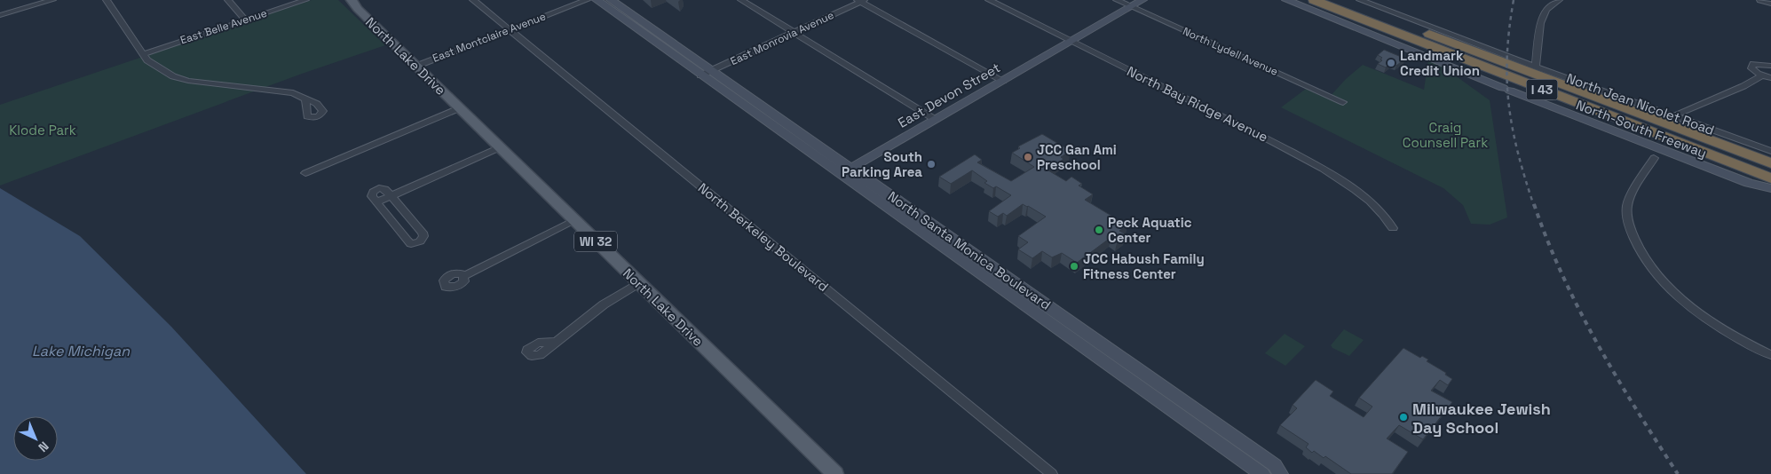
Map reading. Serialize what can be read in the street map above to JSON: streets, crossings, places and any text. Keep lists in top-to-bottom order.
{
  "streets": {
    "highway": ["I 43", "North-South Freeway"],
    "main road": ["North Lake Drive", "WI 32"],
    "street": [
      "East Belle Avenue",
      "East Montclaire Avenue",
      "East Monrovia Avenue",
      "North Lydell Avenue",
      "East Devon Street",
      "North Bay Ridge Avenue",
      "North Jean Nicolet Road",
      "North Berkeley Boulevard",
      "North Santa Monica Boulevard"
    ]
  },
  "crossings": [
    ["East Montclaire Avenue", "North Lake Drive"],
    ["East Montclaire Avenue", "North Berkeley Boulevard"],
    ["East Monrovia Avenue", "North Santa Monica Boulevard"],
    ["North Lydell Avenue", "East Devon Street"],
    ["East Devon Street", "North Bay Ridge Avenue"],
    ["East Devon Street", "North Santa Monica Boulevard"]
  ],
  "water": ["Lake Michigan"],
  "parks": ["Craig Counsell Park", "Klode Park"],
  "places": [
    "Landmark Credit Union",
    "JCC Gan Ami Preschool",
    "South Parking Area",
    "Peck Aquatic Center",
    "JCC Habush Family Fitness Center",
    "Milwaukee Jewish Day School"
  ],
  "north": "bottom right"
}
